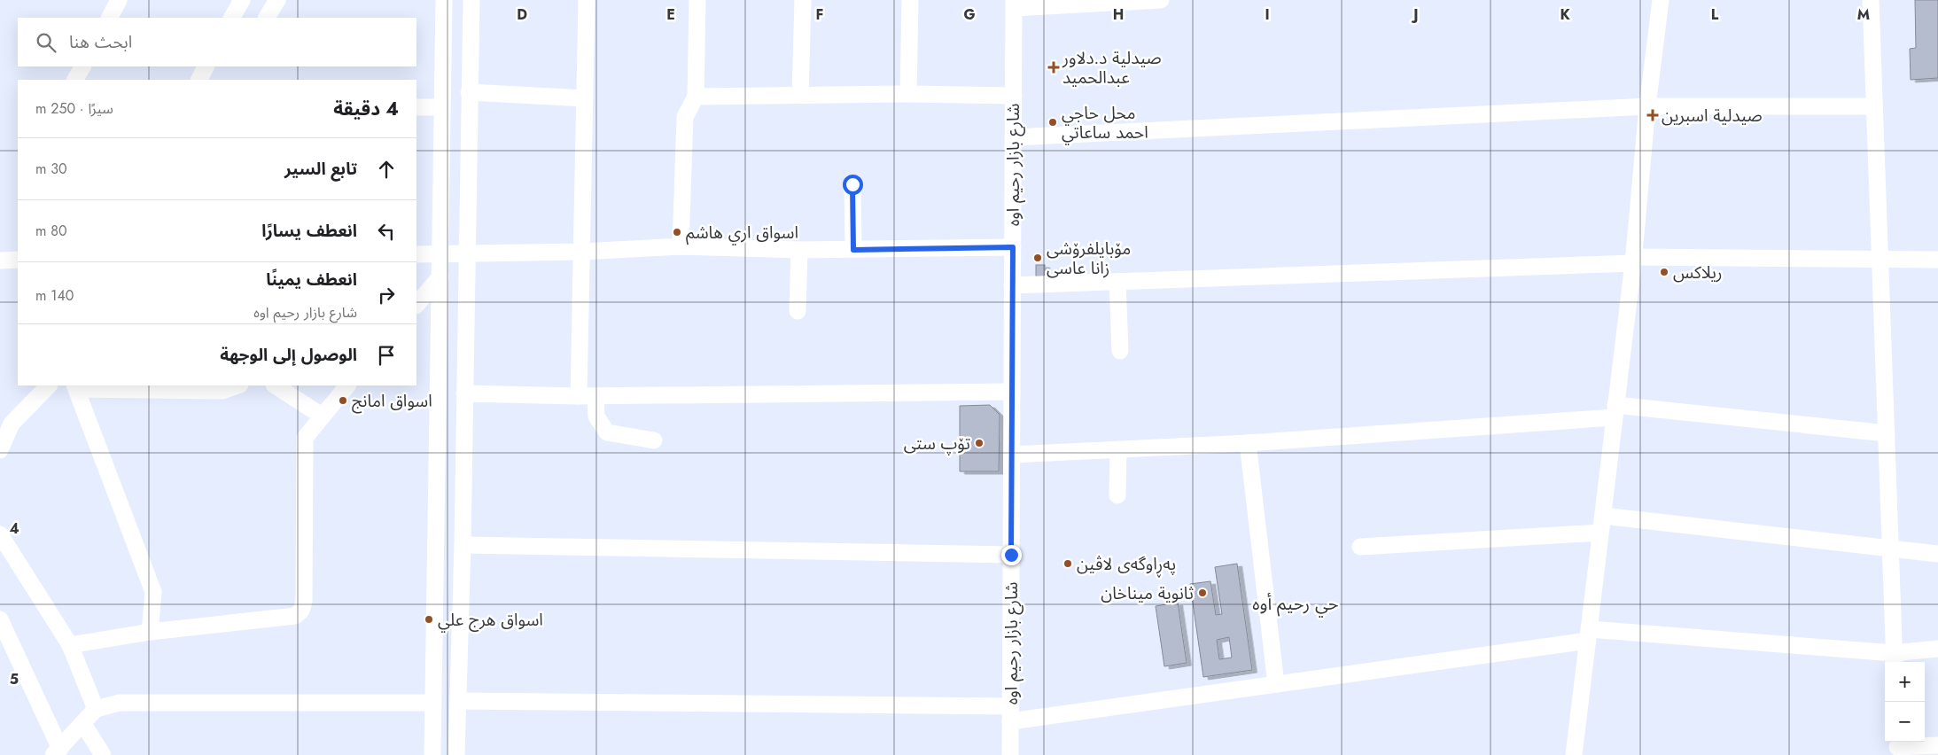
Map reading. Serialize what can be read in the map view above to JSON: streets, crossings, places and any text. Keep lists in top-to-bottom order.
{
  "streets": {
    "street": ["شارع بازار رحيم اوه"]
  },
  "districts": ["حي رحيم أوه"],
  "places": {
    "health": ["صيدلية د.دلاور عبدالحميد", "صيدلية اسبرين"],
    "other": [
      "محل حاجي احمد ساعاتي",
      "اسواق اري هاشم",
      "مۆبایلفرۆشی زانا عاسی",
      "ریلاکس",
      "اسواق امانج",
      "تۆپ ستی",
      "پەڕاوگەی لاڤین",
      "ثانوية ميناخان",
      "اسواق هرج علي"
    ]
  },
  "page": {
    "search": "ابحث هنا",
    "heading": ["4 دقيقة", "سيرًا · 250 m"],
    "list": [
      ["تابع السير", "30 m"],
      ["انعطف يسارًا", "80 m"],
      ["انعطف يمينًا", "شارع بازار رحيم اوه", "140 m"],
      "الوصول إلى الوجهة"
    ],
    "map_buttons": ["+", "−"]
  },
  "grid": {
    "columns": [
      "D",
      "E",
      "F",
      "G",
      "H",
      "I",
      "J",
      "K",
      "L",
      "M"
    ],
    "rows": ["4", "5"]
  }
}
